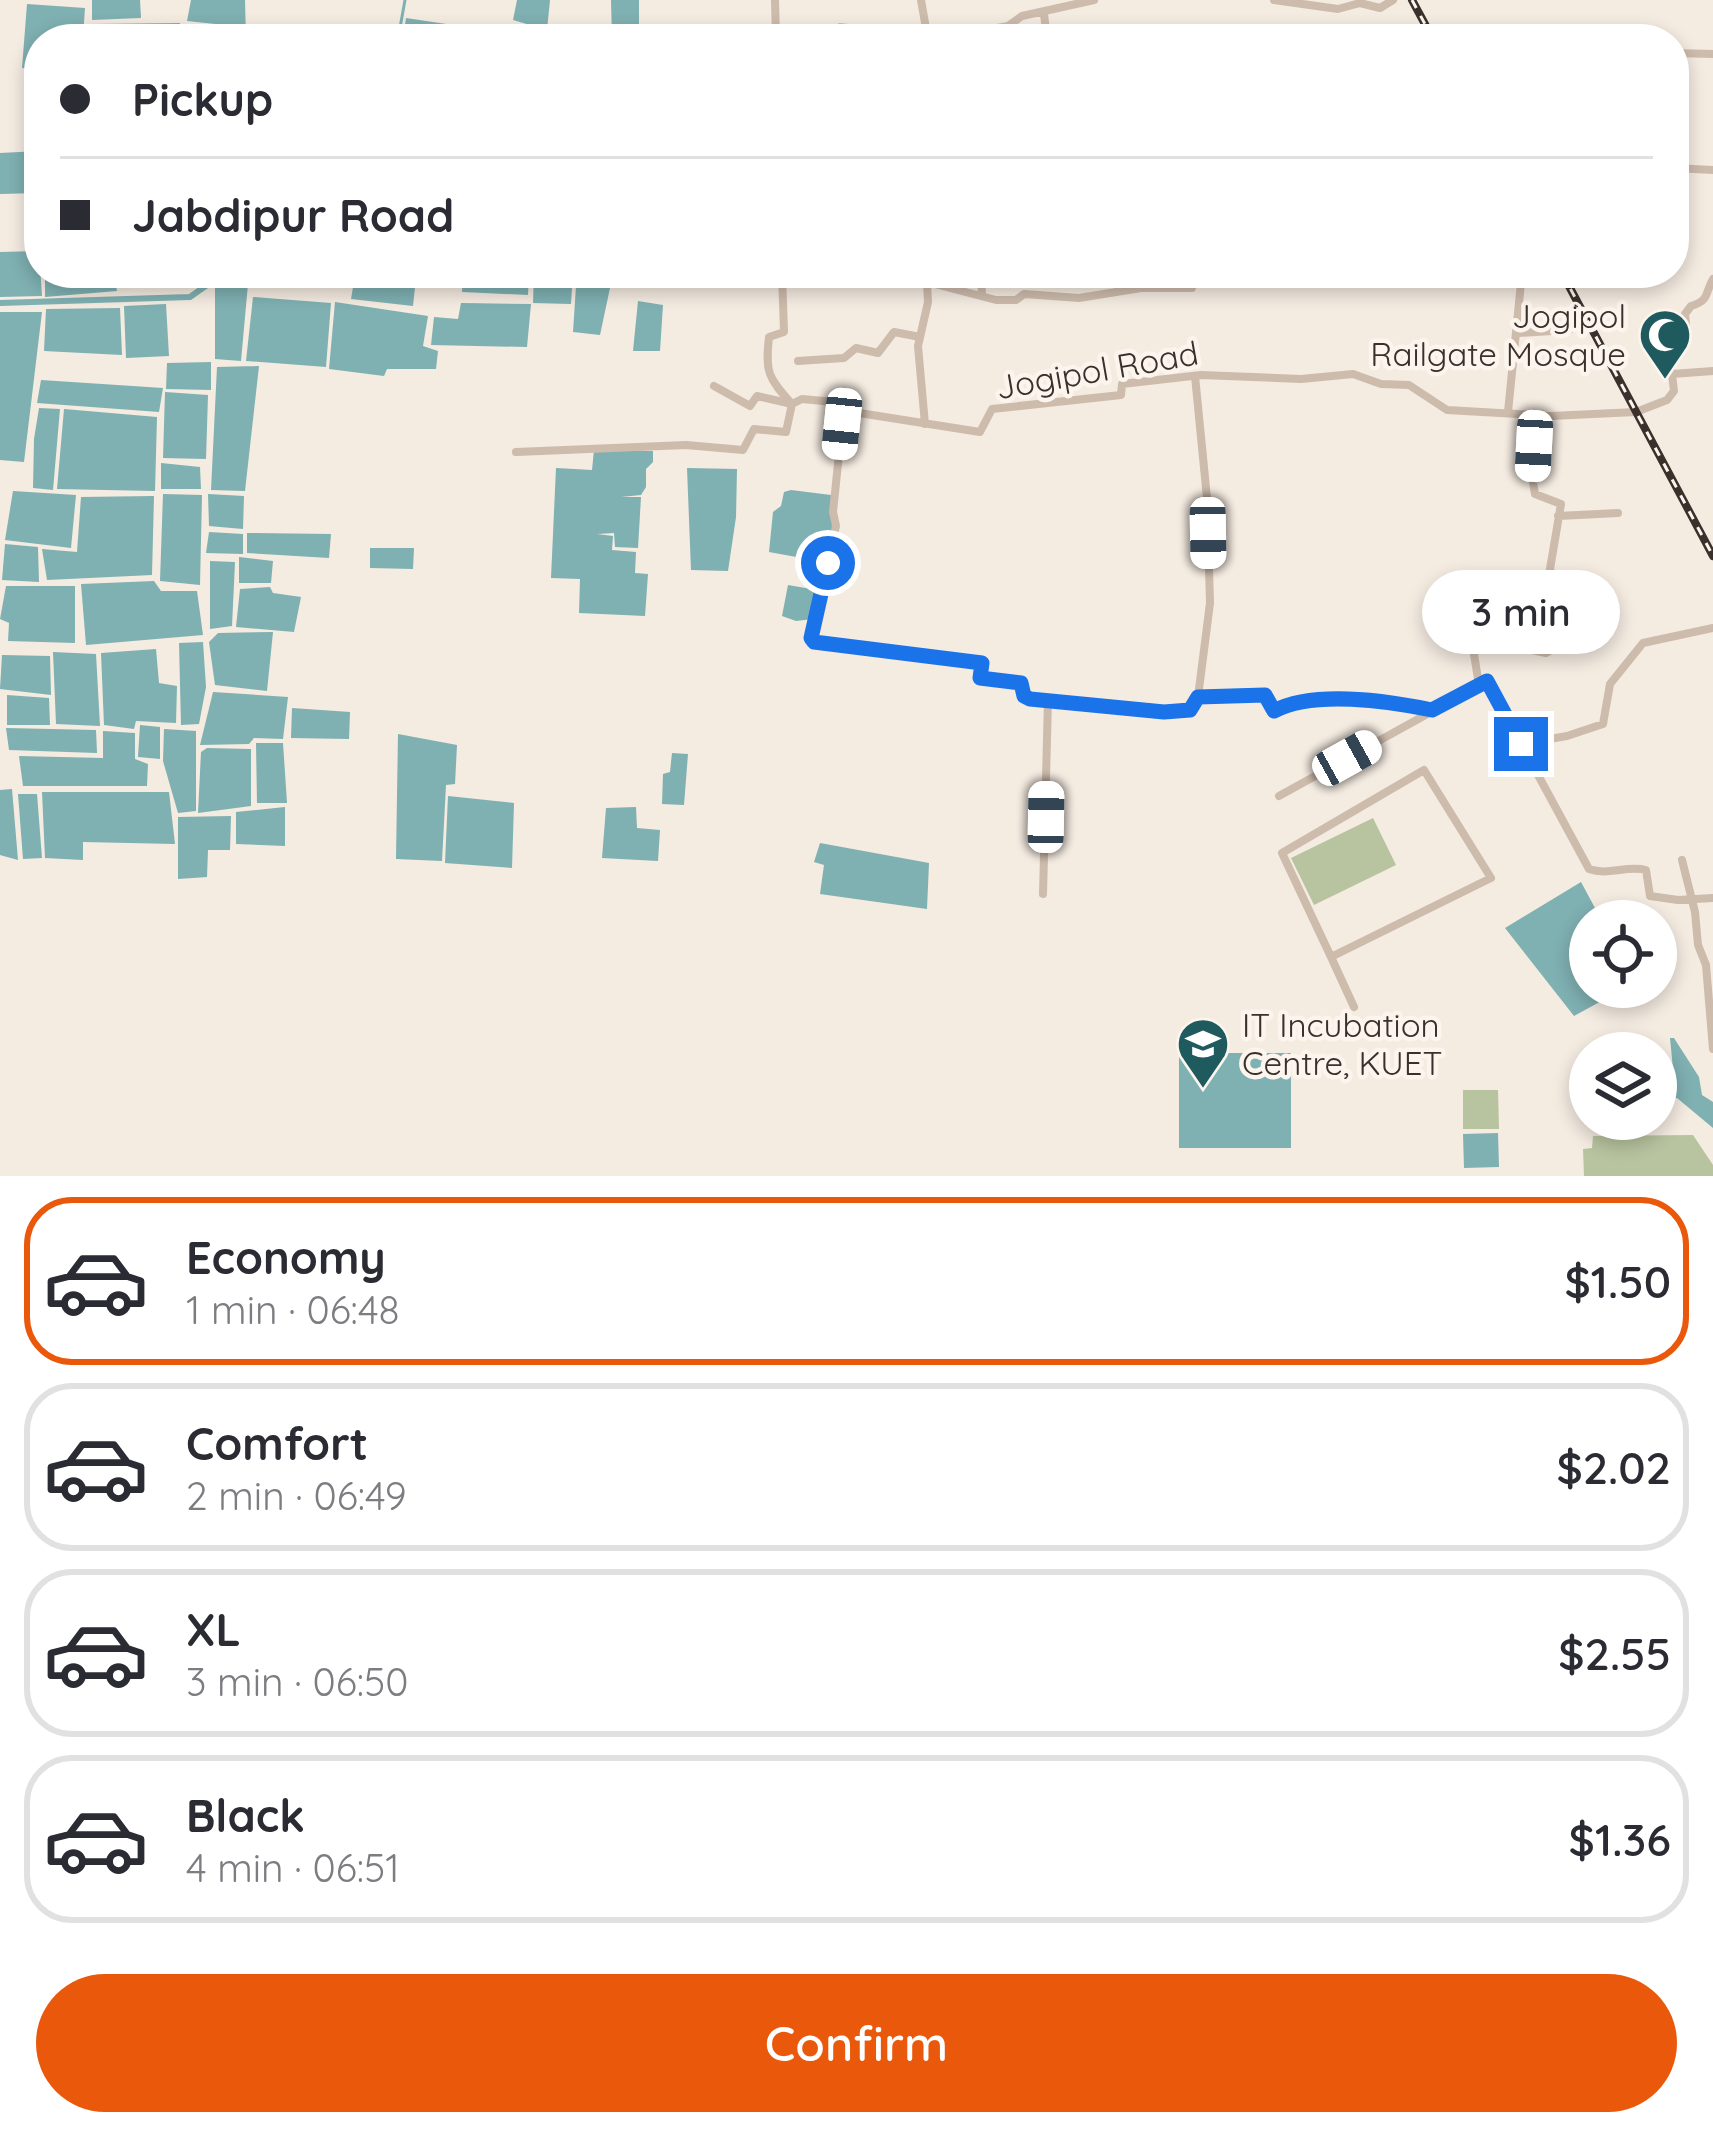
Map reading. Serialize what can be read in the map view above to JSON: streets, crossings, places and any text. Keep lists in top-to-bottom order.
{
  "streets": {
    "street": ["Jogipol Road"]
  },
  "places": {
    "mosque": ["Jogipol Railgate Mosque"],
    "school or university": ["IT Incubation Centre, KUET"]
  },
  "page": {
    "banner": ["Pickup", "Jabdipur Road"],
    "bubble": "3 min",
    "list": [
      {
        "name": "Economy",
        "note": "1 min · 06:48",
        "value": "$1.50"
      },
      {
        "name": "Comfort",
        "note": "2 min · 06:49",
        "value": "$2.02"
      },
      {
        "name": "XL",
        "note": "3 min · 06:50",
        "value": "$2.55"
      },
      {
        "name": "Black",
        "note": "4 min · 06:51",
        "value": "$1.36"
      }
    ],
    "buttons": "Confirm"
  }
}
